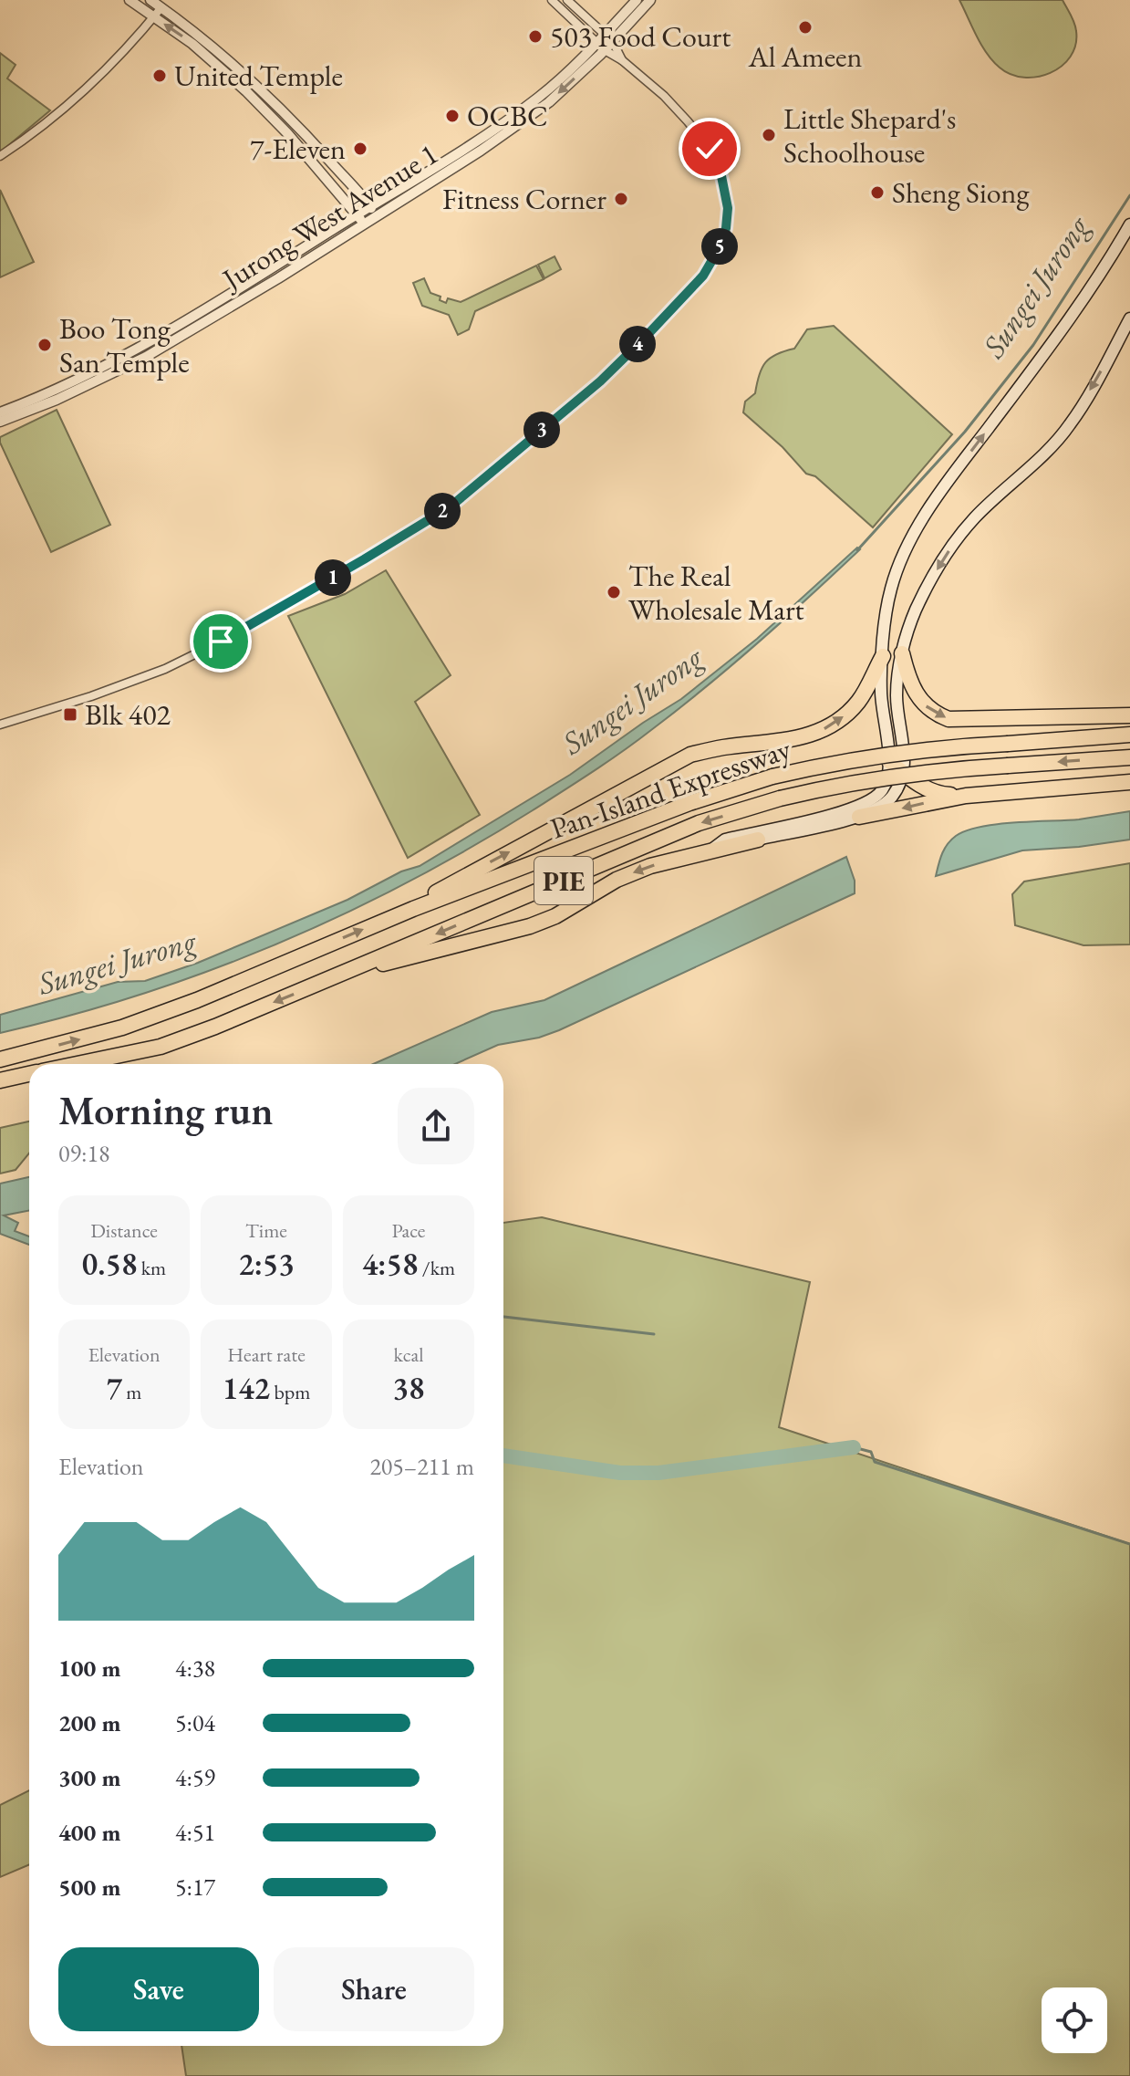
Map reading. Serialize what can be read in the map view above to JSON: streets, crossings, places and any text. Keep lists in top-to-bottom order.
{
  "streets": {
    "highway": ["Pan-Island Expressway", "PIE"],
    "street": ["Jurong West Avenue 1"]
  },
  "water": ["Sungei Jurong"],
  "places": {
    "other": [
      "Al Ameen",
      "503 Food Court",
      "United Temple",
      "OCBC",
      "Little Shepard's Schoolhouse",
      "7-Eleven",
      "Sheng Siong",
      "Fitness Corner",
      "Boo Tong San Temple",
      "The Real Wholesale Mart"
    ],
    "transit": ["Blk 402"]
  },
  "page": {
    "pins": [
      "5",
      "4",
      "3",
      "2",
      "1"
    ],
    "heading": ["Morning run", "09:18"],
    "stats": [
      ["Distance", "0.58 km"],
      ["Time", "2:53"],
      ["Pace", "4:58 /km"],
      ["Elevation", "7 m"],
      ["Heart rate", "142 bpm"],
      ["kcal", "38"]
    ],
    "chart": ["Elevation", "205–211 m"],
    "list": [
      {
        "name": "100 m",
        "note": "4:38"
      },
      {
        "name": "200 m",
        "note": "5:04"
      },
      {
        "name": "300 m",
        "note": "4:59"
      },
      {
        "name": "400 m",
        "note": "4:51"
      },
      {
        "name": "500 m",
        "note": "5:17"
      }
    ],
    "buttons": ["Save", "Share"]
  }
}
